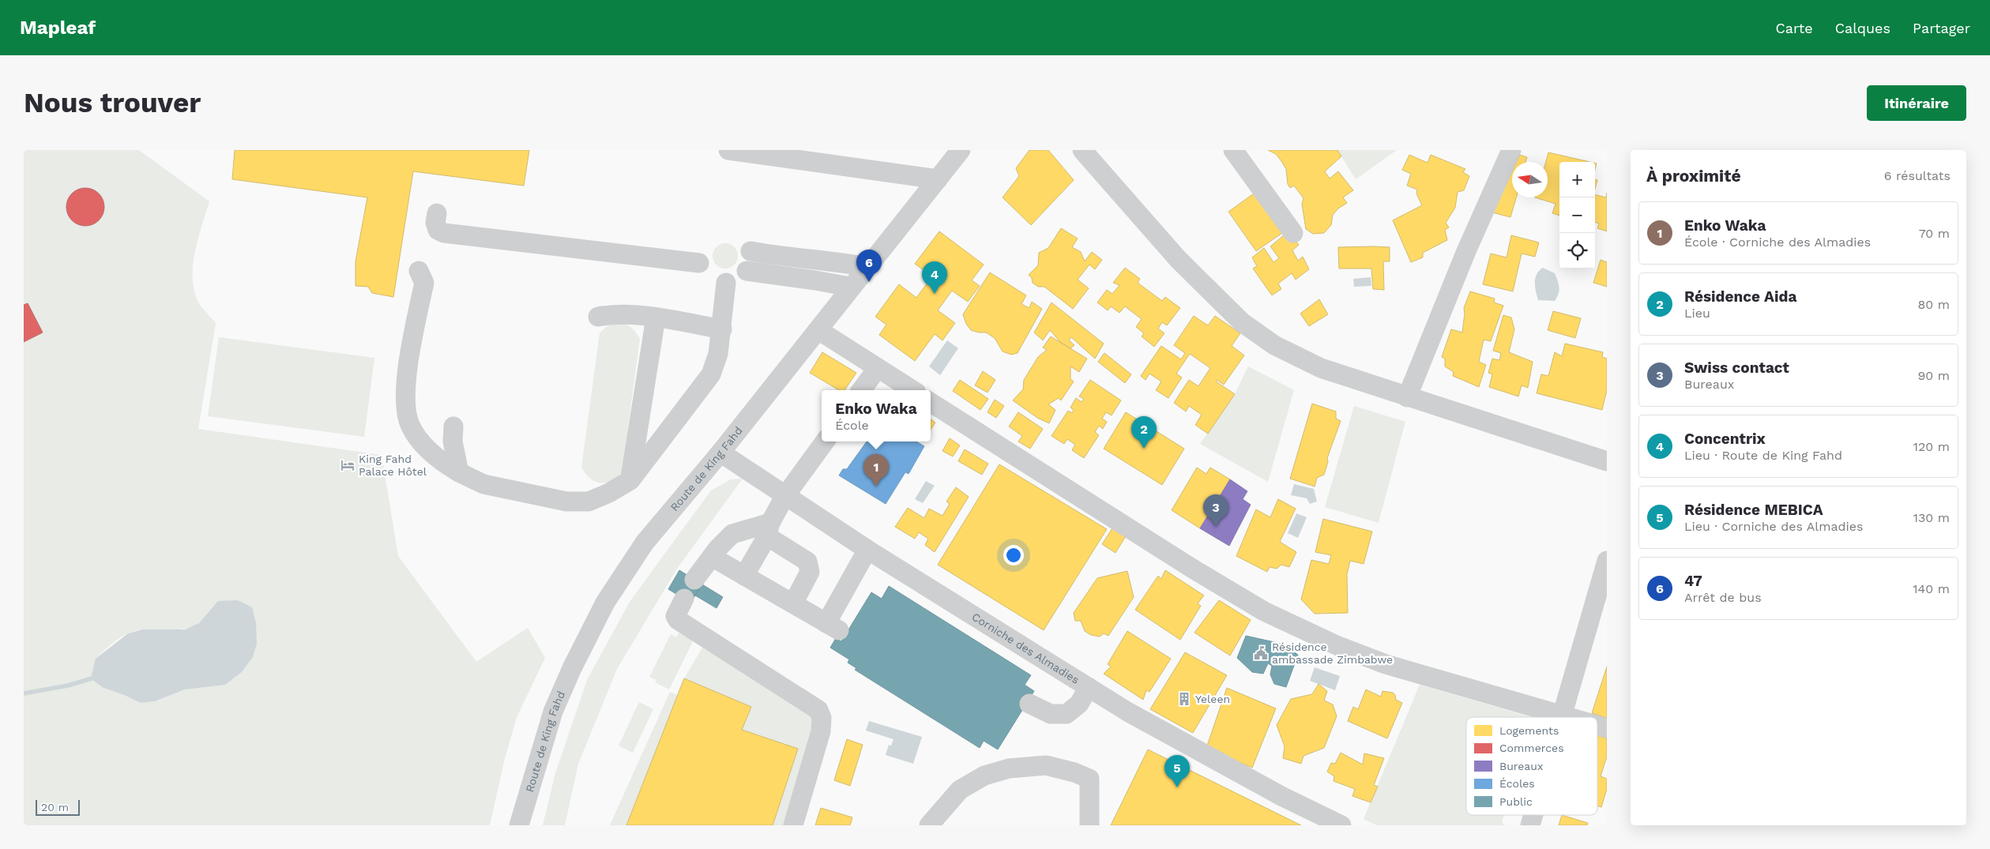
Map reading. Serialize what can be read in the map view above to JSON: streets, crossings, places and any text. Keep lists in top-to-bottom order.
{
  "streets": {
    "street": ["Route de King Fahd", "Corniche des Almadies"]
  },
  "crossings": [
    ["Route de King Fahd", "Corniche des Almadies"]
  ],
  "places": {
    "hotel": ["King Fahd Palace Hôtel"],
    "public building": ["Résidence ambassade Zimbabwe"],
    "building": ["Yeleen"]
  },
  "legend": [
    "Logements",
    "Commerces",
    "Bureaux",
    "Écoles",
    "Public"
  ],
  "scale_bar": "20 m",
  "north": "left",
  "page": {
    "header": "Mapleaf",
    "nav": ["Carte", "Calques", "Partager"],
    "buttons": "Itinéraire",
    "title": "Nous trouver",
    "heading": ["À proximité", "6 résultats"],
    "map_buttons": ["+", "−"],
    "list": [
      {
        "mark": "1",
        "name": "Enko Waka",
        "note": "École · Corniche des Almadies",
        "value": "70 m"
      },
      {
        "mark": "2",
        "name": "Résidence Aida",
        "note": "Lieu",
        "value": "80 m"
      },
      {
        "mark": "3",
        "name": "Swiss contact",
        "note": "Bureaux",
        "value": "90 m"
      },
      {
        "mark": "4",
        "name": "Concentrix",
        "note": "Lieu · Route de King Fahd",
        "value": "120 m"
      },
      {
        "mark": "5",
        "name": "Résidence MEBICA",
        "note": "Lieu · Corniche des Almadies",
        "value": "130 m"
      },
      {
        "mark": "6",
        "name": "47",
        "note": "Arrêt de bus",
        "value": "140 m"
      }
    ],
    "pins": [
      "6",
      "4",
      "2",
      "1",
      "3",
      "5"
    ],
    "popup": ["Enko Waka", "École"],
    "scale": "20 m"
  }
}
